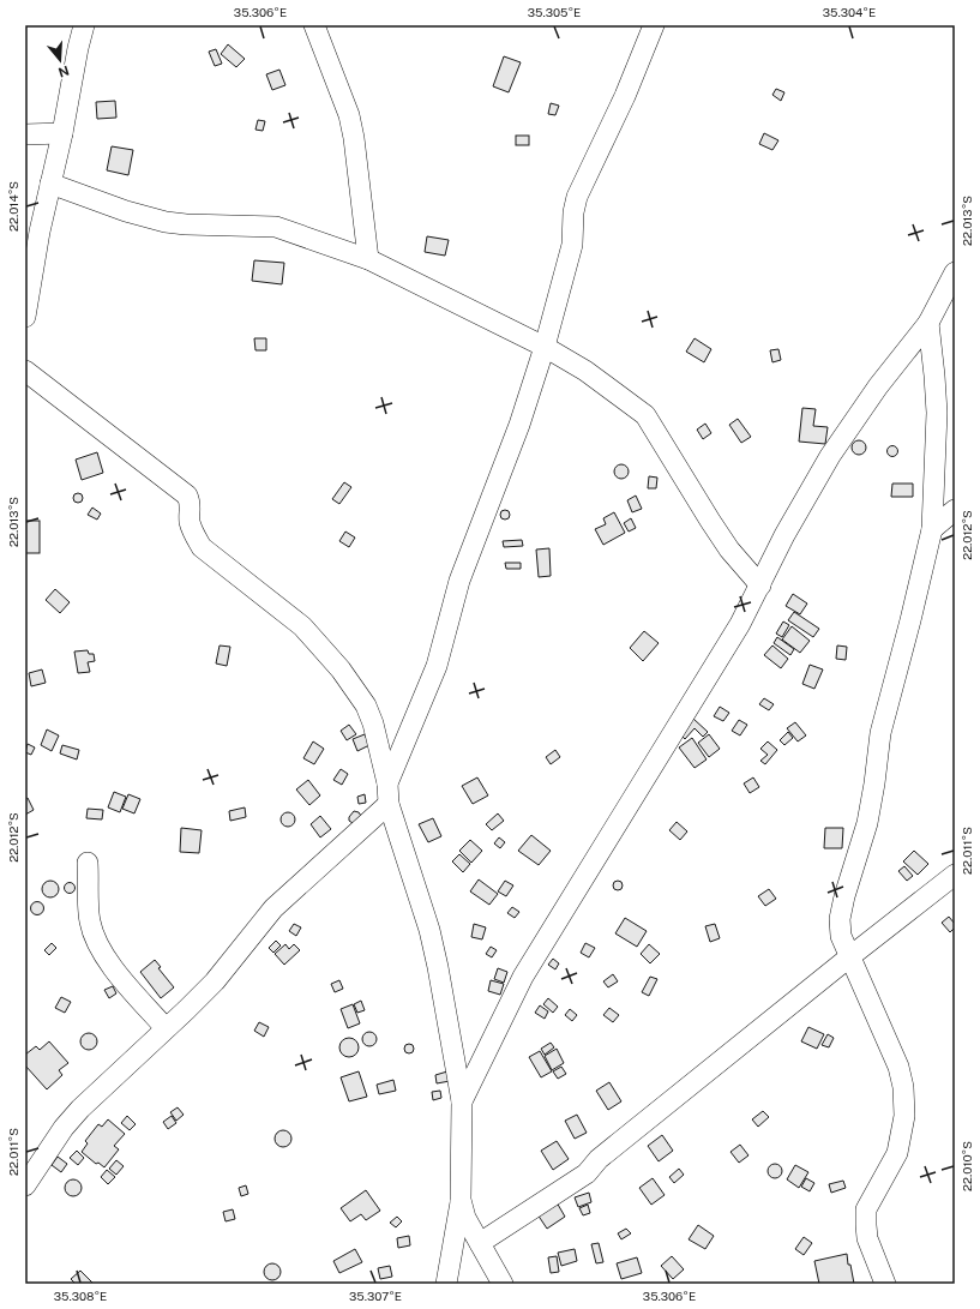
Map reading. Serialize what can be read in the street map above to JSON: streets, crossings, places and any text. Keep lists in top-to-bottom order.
{
  "north": "bottom",
  "coordinates": [
    "35.306°E",
    "35.305°E",
    "35.304°E",
    "22.014°S",
    "22.013°S",
    "22.012°S",
    "22.011°S",
    "22.010°S",
    "35.308°E",
    "35.307°E"
  ]
}
